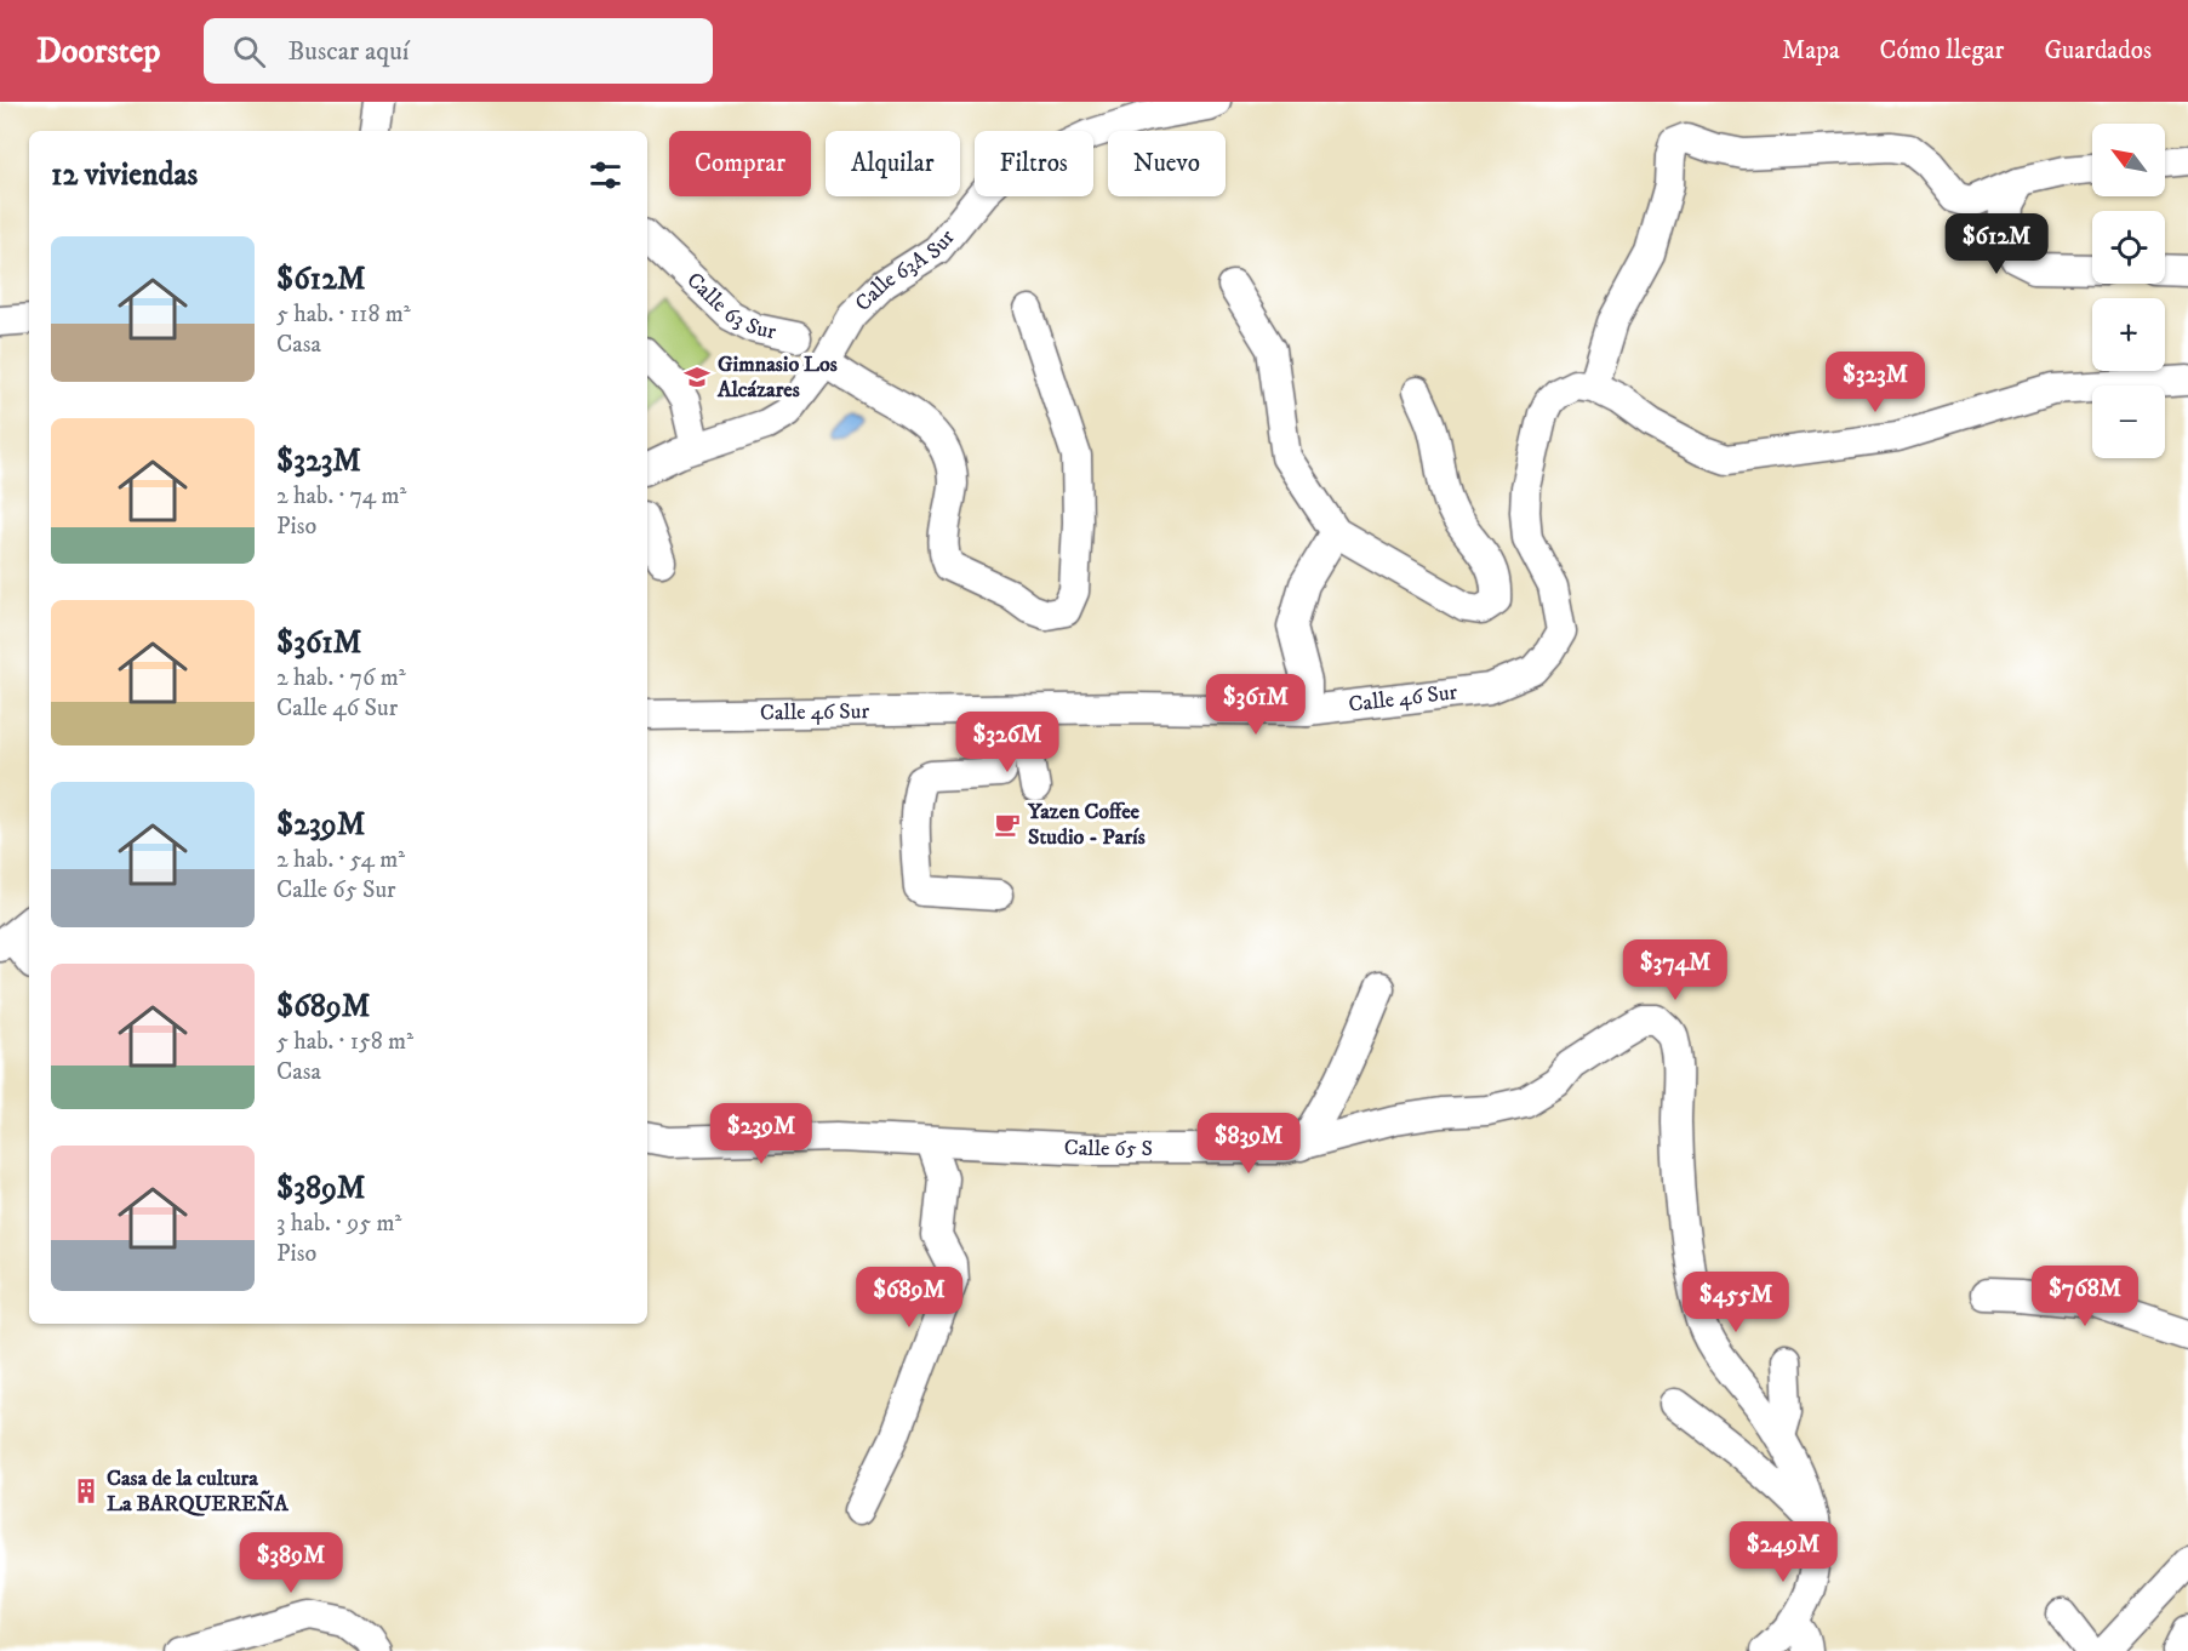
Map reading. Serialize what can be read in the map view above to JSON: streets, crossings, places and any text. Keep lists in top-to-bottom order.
{
  "streets": {
    "street": [
      "Calle 63A Sur",
      "Calle 63 Sur",
      "Calle 46 Sur",
      "Calle 65 S"
    ]
  },
  "places": {
    "school or university": ["Gimnasio Los Alcázares"],
    "cafe": ["Yazen Coffee Studio - París"],
    "building": ["Casa de la cultura La BARQUEREÑA"]
  },
  "north": "top left",
  "page": {
    "header": "Doorstep",
    "search": "Buscar aquí",
    "nav": ["Mapa", "Cómo llegar", "Guardados"],
    "map_buttons": ["+", "−"],
    "chip": [
      "Comprar",
      "Alquilar",
      "Filtros",
      "Nuevo"
    ],
    "heading": "12 viviendas",
    "price": [
      "$612M",
      "$323M",
      "$361M",
      "$326M",
      "$374M",
      "$239M",
      "$839M",
      "$768M",
      "$689M",
      "$455M",
      "$249M",
      "$389M"
    ],
    "list": [
      {
        "name": "$612M",
        "note": "5 hab. · 118 m² · Casa"
      },
      {
        "name": "$323M",
        "note": "2 hab. · 74 m² · Piso"
      },
      {
        "name": "$361M",
        "note": "2 hab. · 76 m² · Calle 46 Sur"
      },
      {
        "name": "$239M",
        "note": "2 hab. · 54 m² · Calle 65 Sur"
      },
      {
        "name": "$689M",
        "note": "5 hab. · 158 m² · Casa"
      },
      {
        "name": "$389M",
        "note": "3 hab. · 95 m² · Piso"
      }
    ]
  }
}
